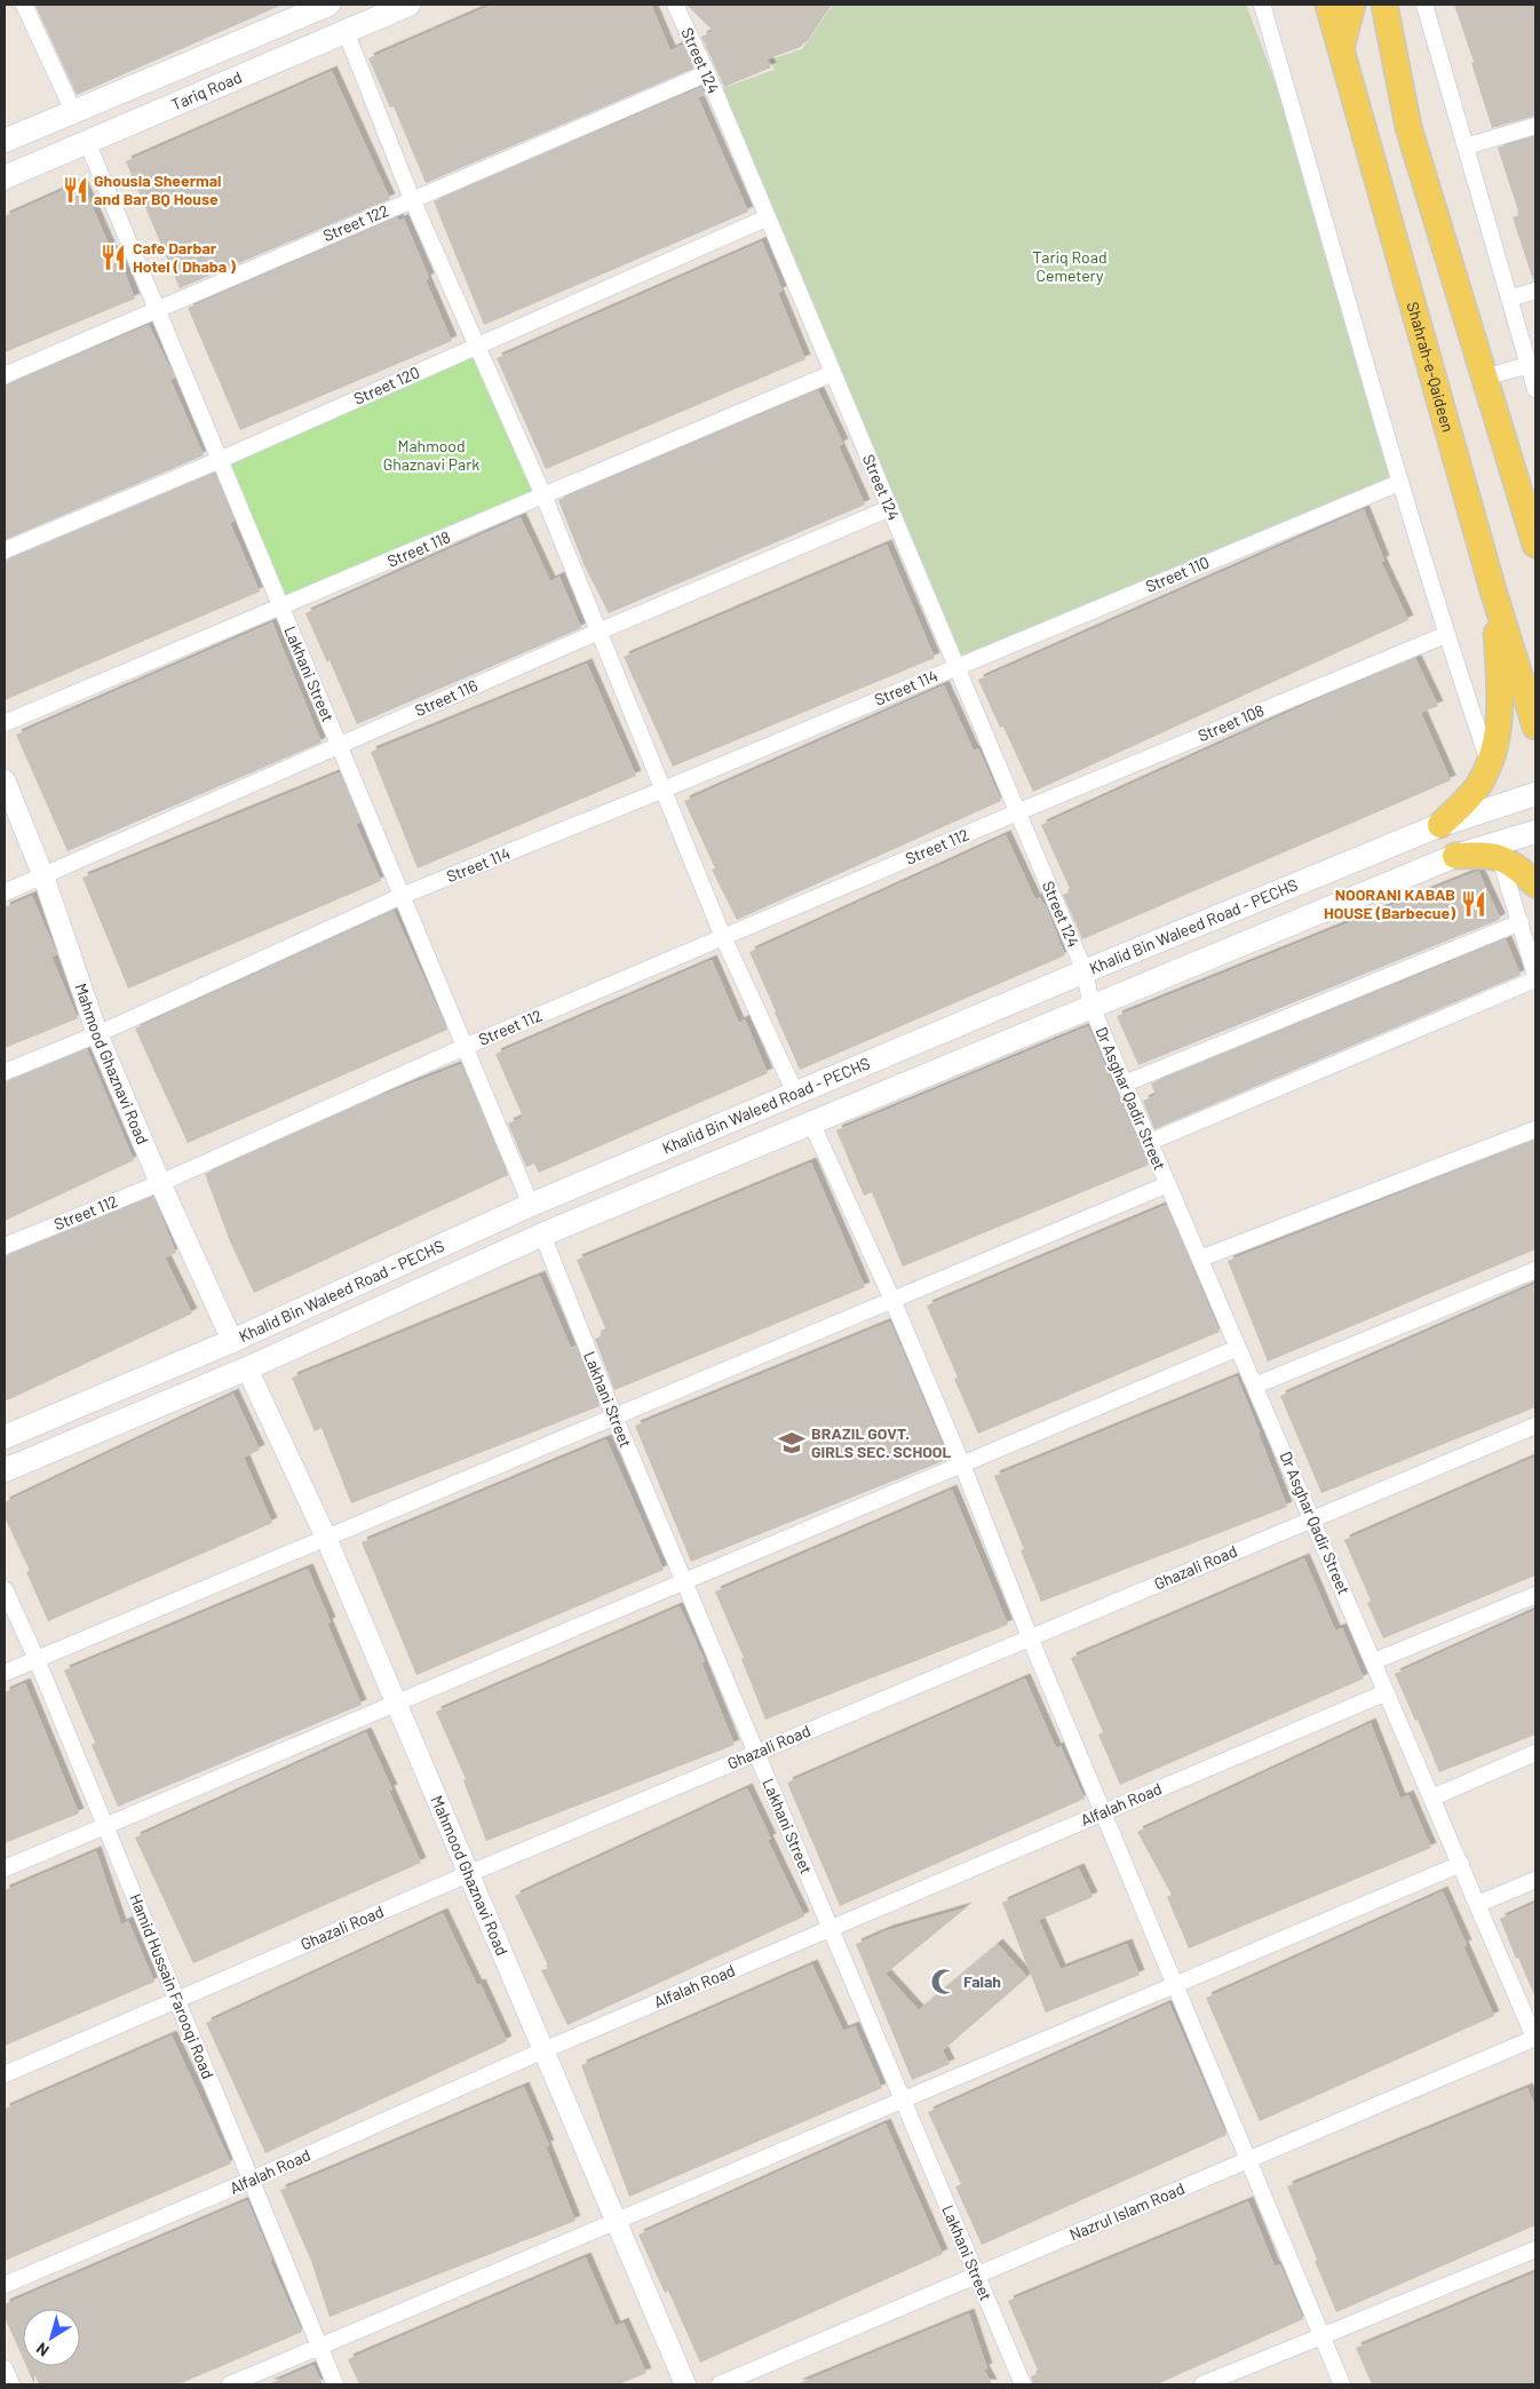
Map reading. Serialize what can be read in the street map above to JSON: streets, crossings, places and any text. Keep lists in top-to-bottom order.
{
  "streets": {
    "main road": ["Tariq Road", "Shahrah-e-Qaideen", "Khalid Bin Waleed Road - PECHS"],
    "street": [
      "Street 124",
      "Street 122",
      "Street 120",
      "Street 118",
      "Street 110",
      "Lakhani Street",
      "Street 114",
      "Street 116",
      "Street 108",
      "Street 112",
      "Mahmood Ghaznavi Road",
      "Dr Asghar Qadir Street",
      "Ghazali Road",
      "Alfalah Road",
      "Hamid Hussain Farooqi Road",
      "Nazrul Islam Road"
    ]
  },
  "crossings": [
    ["Street 124", "Street 122"],
    ["Street 124", "Street 120"],
    ["Street 124", "Street 118"],
    ["Street 124", "Street 110"],
    ["Street 124", "Street 114"],
    ["Street 124", "Street 116"],
    ["Street 124", "Street 108"],
    ["Street 124", "Street 112"],
    ["Street 124", "Khalid Bin Waleed Road - PECHS"],
    ["Street 124", "Dr Asghar Qadir Street"],
    ["Tariq Road", "Lakhani Street"],
    ["Street 122", "Lakhani Street"],
    ["Street 120", "Lakhani Street"],
    ["Street 118", "Lakhani Street"],
    ["Street 110", "Street 114"],
    ["Lakhani Street", "Street 114"],
    ["Lakhani Street", "Street 116"],
    ["Lakhani Street", "Street 112"],
    ["Lakhani Street", "Khalid Bin Waleed Road - PECHS"],
    ["Lakhani Street", "Ghazali Road"],
    ["Lakhani Street", "Alfalah Road"],
    ["Lakhani Street", "Nazrul Islam Road"],
    ["Street 114", "Mahmood Ghaznavi Road"],
    ["Street 116", "Mahmood Ghaznavi Road"],
    ["Street 108", "Street 112"],
    ["Street 112", "Mahmood Ghaznavi Road"],
    ["Khalid Bin Waleed Road - PECHS", "Mahmood Ghaznavi Road"],
    ["Khalid Bin Waleed Road - PECHS", "Dr Asghar Qadir Street"],
    ["Mahmood Ghaznavi Road", "Ghazali Road"],
    ["Mahmood Ghaznavi Road", "Alfalah Road"],
    ["Dr Asghar Qadir Street", "Ghazali Road"],
    ["Dr Asghar Qadir Street", "Alfalah Road"],
    ["Dr Asghar Qadir Street", "Nazrul Islam Road"],
    ["Ghazali Road", "Hamid Hussain Farooqi Road"],
    ["Alfalah Road", "Hamid Hussain Farooqi Road"]
  ],
  "parks": ["Tariq Road Cemetery", "Mahmood Ghaznavi Park"],
  "places": {
    "restaurant": ["Ghousia Sheermal and Bar BQ House", "Cafe Darbar Hotel ( Dhaba )", "NOORANI KABAB HOUSE (Barbecue)"],
    "school or university": ["BRAZIL GOVT. GIRLS SEC. SCHOOL"],
    "mosque": ["Falah"]
  },
  "north": "bottom left"
}
